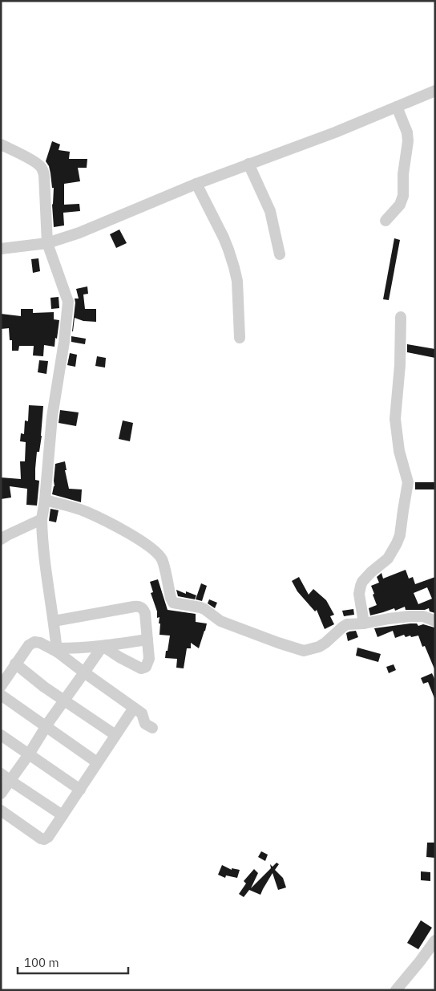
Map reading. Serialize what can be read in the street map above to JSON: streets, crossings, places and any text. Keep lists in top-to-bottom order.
{
  "scale_bar": "100 m"
}
